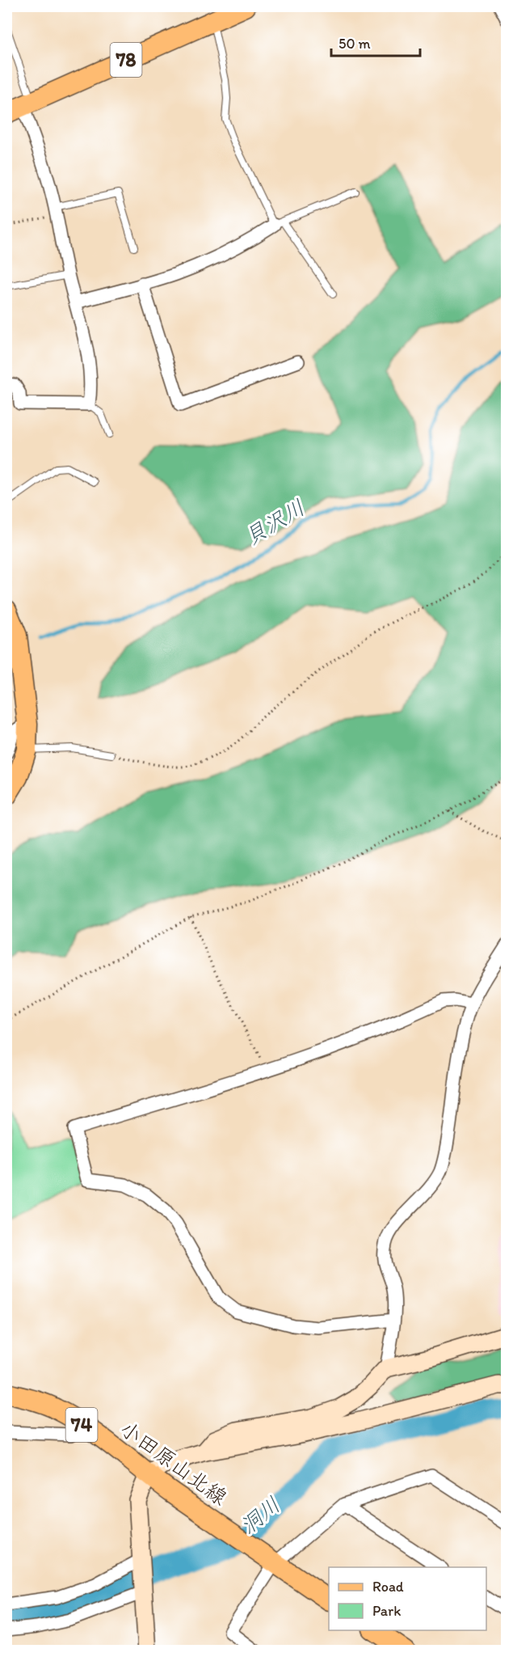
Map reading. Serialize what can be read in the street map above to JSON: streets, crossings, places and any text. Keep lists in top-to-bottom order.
{
  "streets": {
    "main road": ["78", "74", "小田原山北線"]
  },
  "water": ["貝沢川", "洞川"],
  "legend": ["Road", "Park"],
  "scale_bar": "50 m"
}
